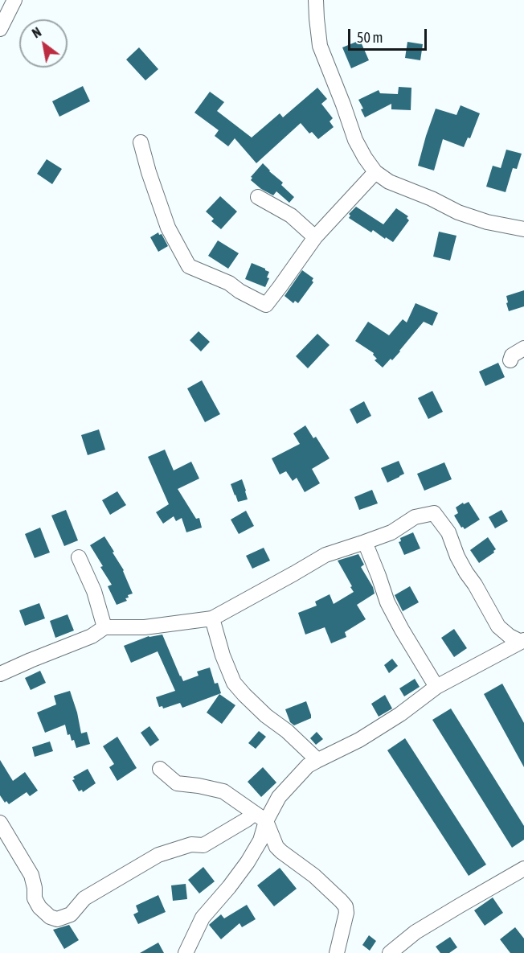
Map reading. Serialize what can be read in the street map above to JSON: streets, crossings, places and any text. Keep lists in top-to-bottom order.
{
  "scale_bar": "50 m",
  "north": "top left"
}
